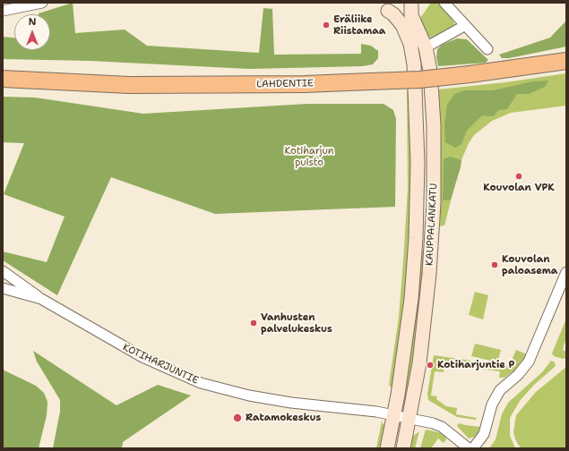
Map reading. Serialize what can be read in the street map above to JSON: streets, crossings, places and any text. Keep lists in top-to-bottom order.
{
  "streets": {
    "highway": ["LAHDENTIE"],
    "main road": ["KAUPPALANKATU"],
    "street": ["KOTIHARJUNTIE"]
  },
  "crossings": [
    ["KAUPPALANKATU", "KOTIHARJUNTIE"]
  ],
  "parks": ["Kotiharjun puisto"],
  "places": [
    "Eräliike Riistamaa",
    "Kouvolan VPK",
    "Kouvolan paloasema",
    "Vanhusten palvelukeskus",
    "Kotiharjuntie P",
    "Ratamokeskus"
  ],
  "north": "top"
}
